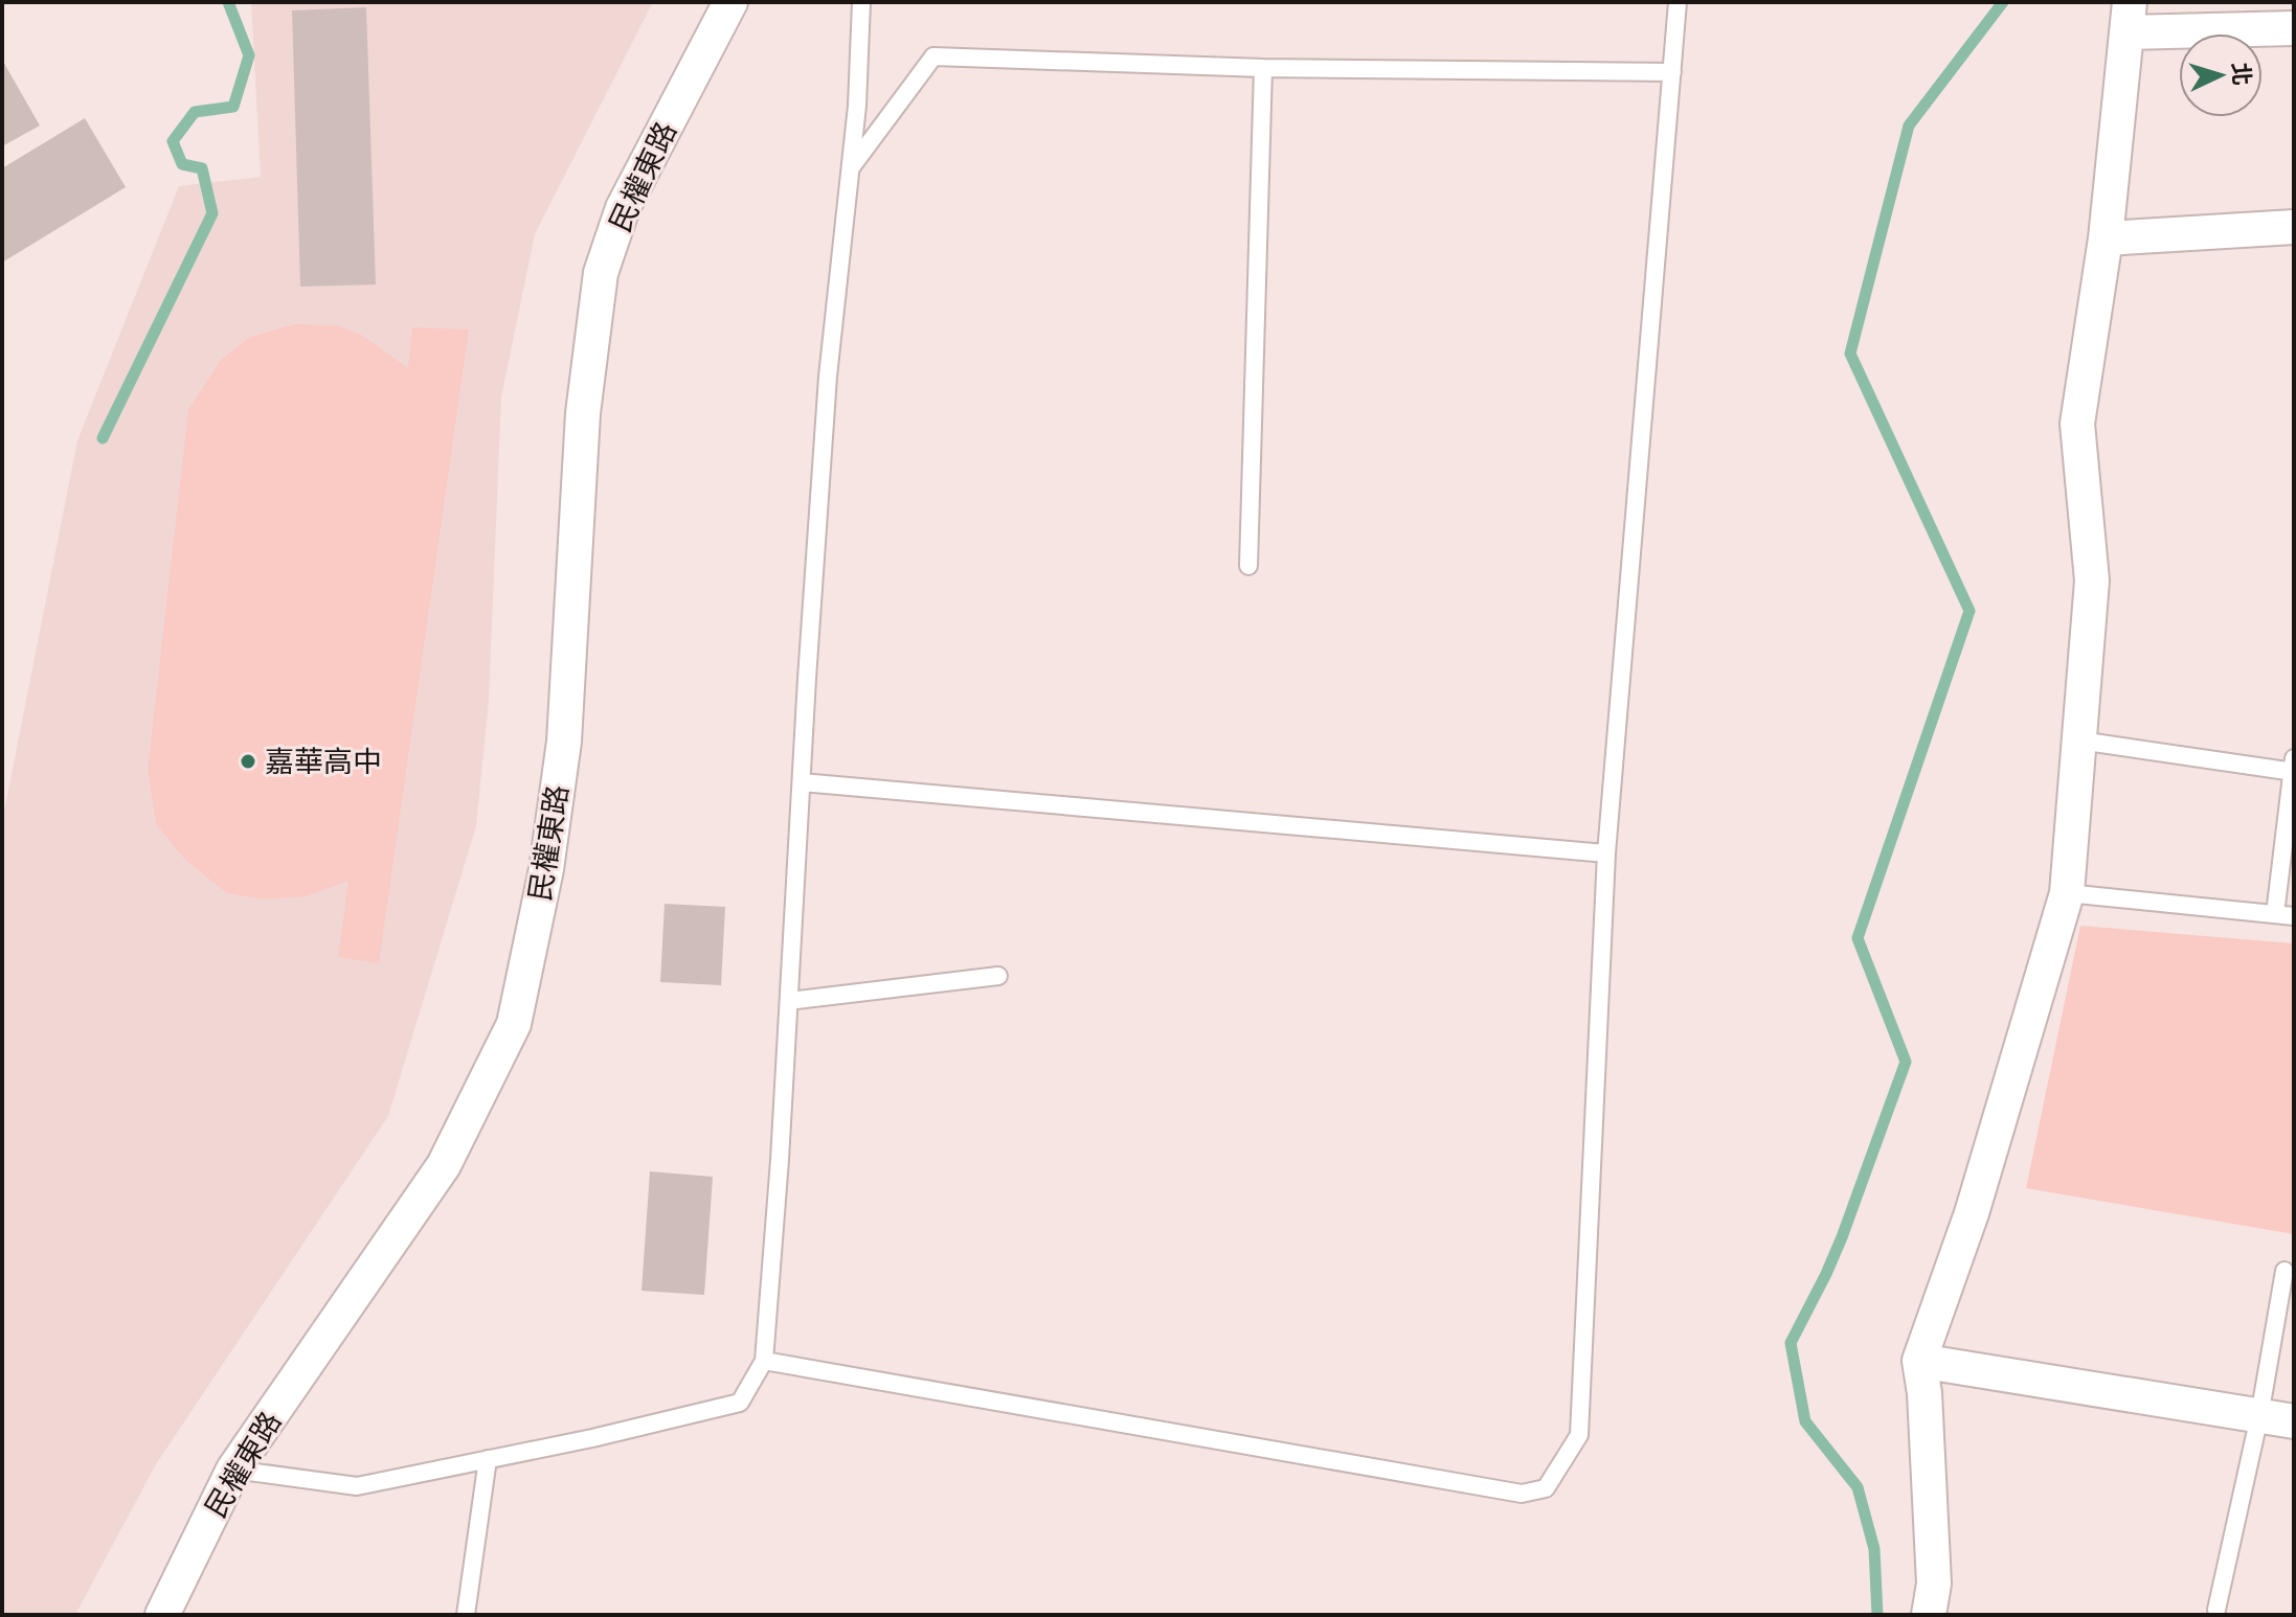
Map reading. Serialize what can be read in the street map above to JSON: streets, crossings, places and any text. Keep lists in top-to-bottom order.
{
  "streets": {
    "street": ["民權東路"]
  },
  "places": ["嘉華高中"],
  "north": "right"
}
